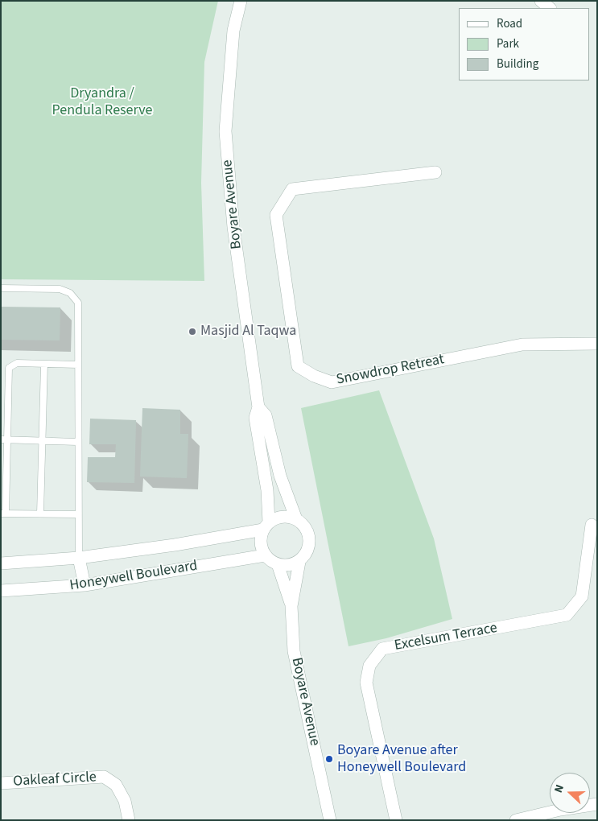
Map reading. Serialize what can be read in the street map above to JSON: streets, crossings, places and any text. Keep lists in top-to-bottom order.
{
  "streets": {
    "street": [
      "Boyare Avenue",
      "Snowdrop Retreat",
      "Honeywell Boulevard",
      "Excelsum Terrace",
      "Oakleaf Circle"
    ]
  },
  "crossings": [
    ["Boyare Avenue", "Honeywell Boulevard"]
  ],
  "parks": ["Dryandra / Pendula Reserve"],
  "places": ["Masjid Al Taqwa", "Boyare Avenue after Honeywell Boulevard"],
  "legend": ["Road", "Park", "Building"],
  "north": "left"
}
